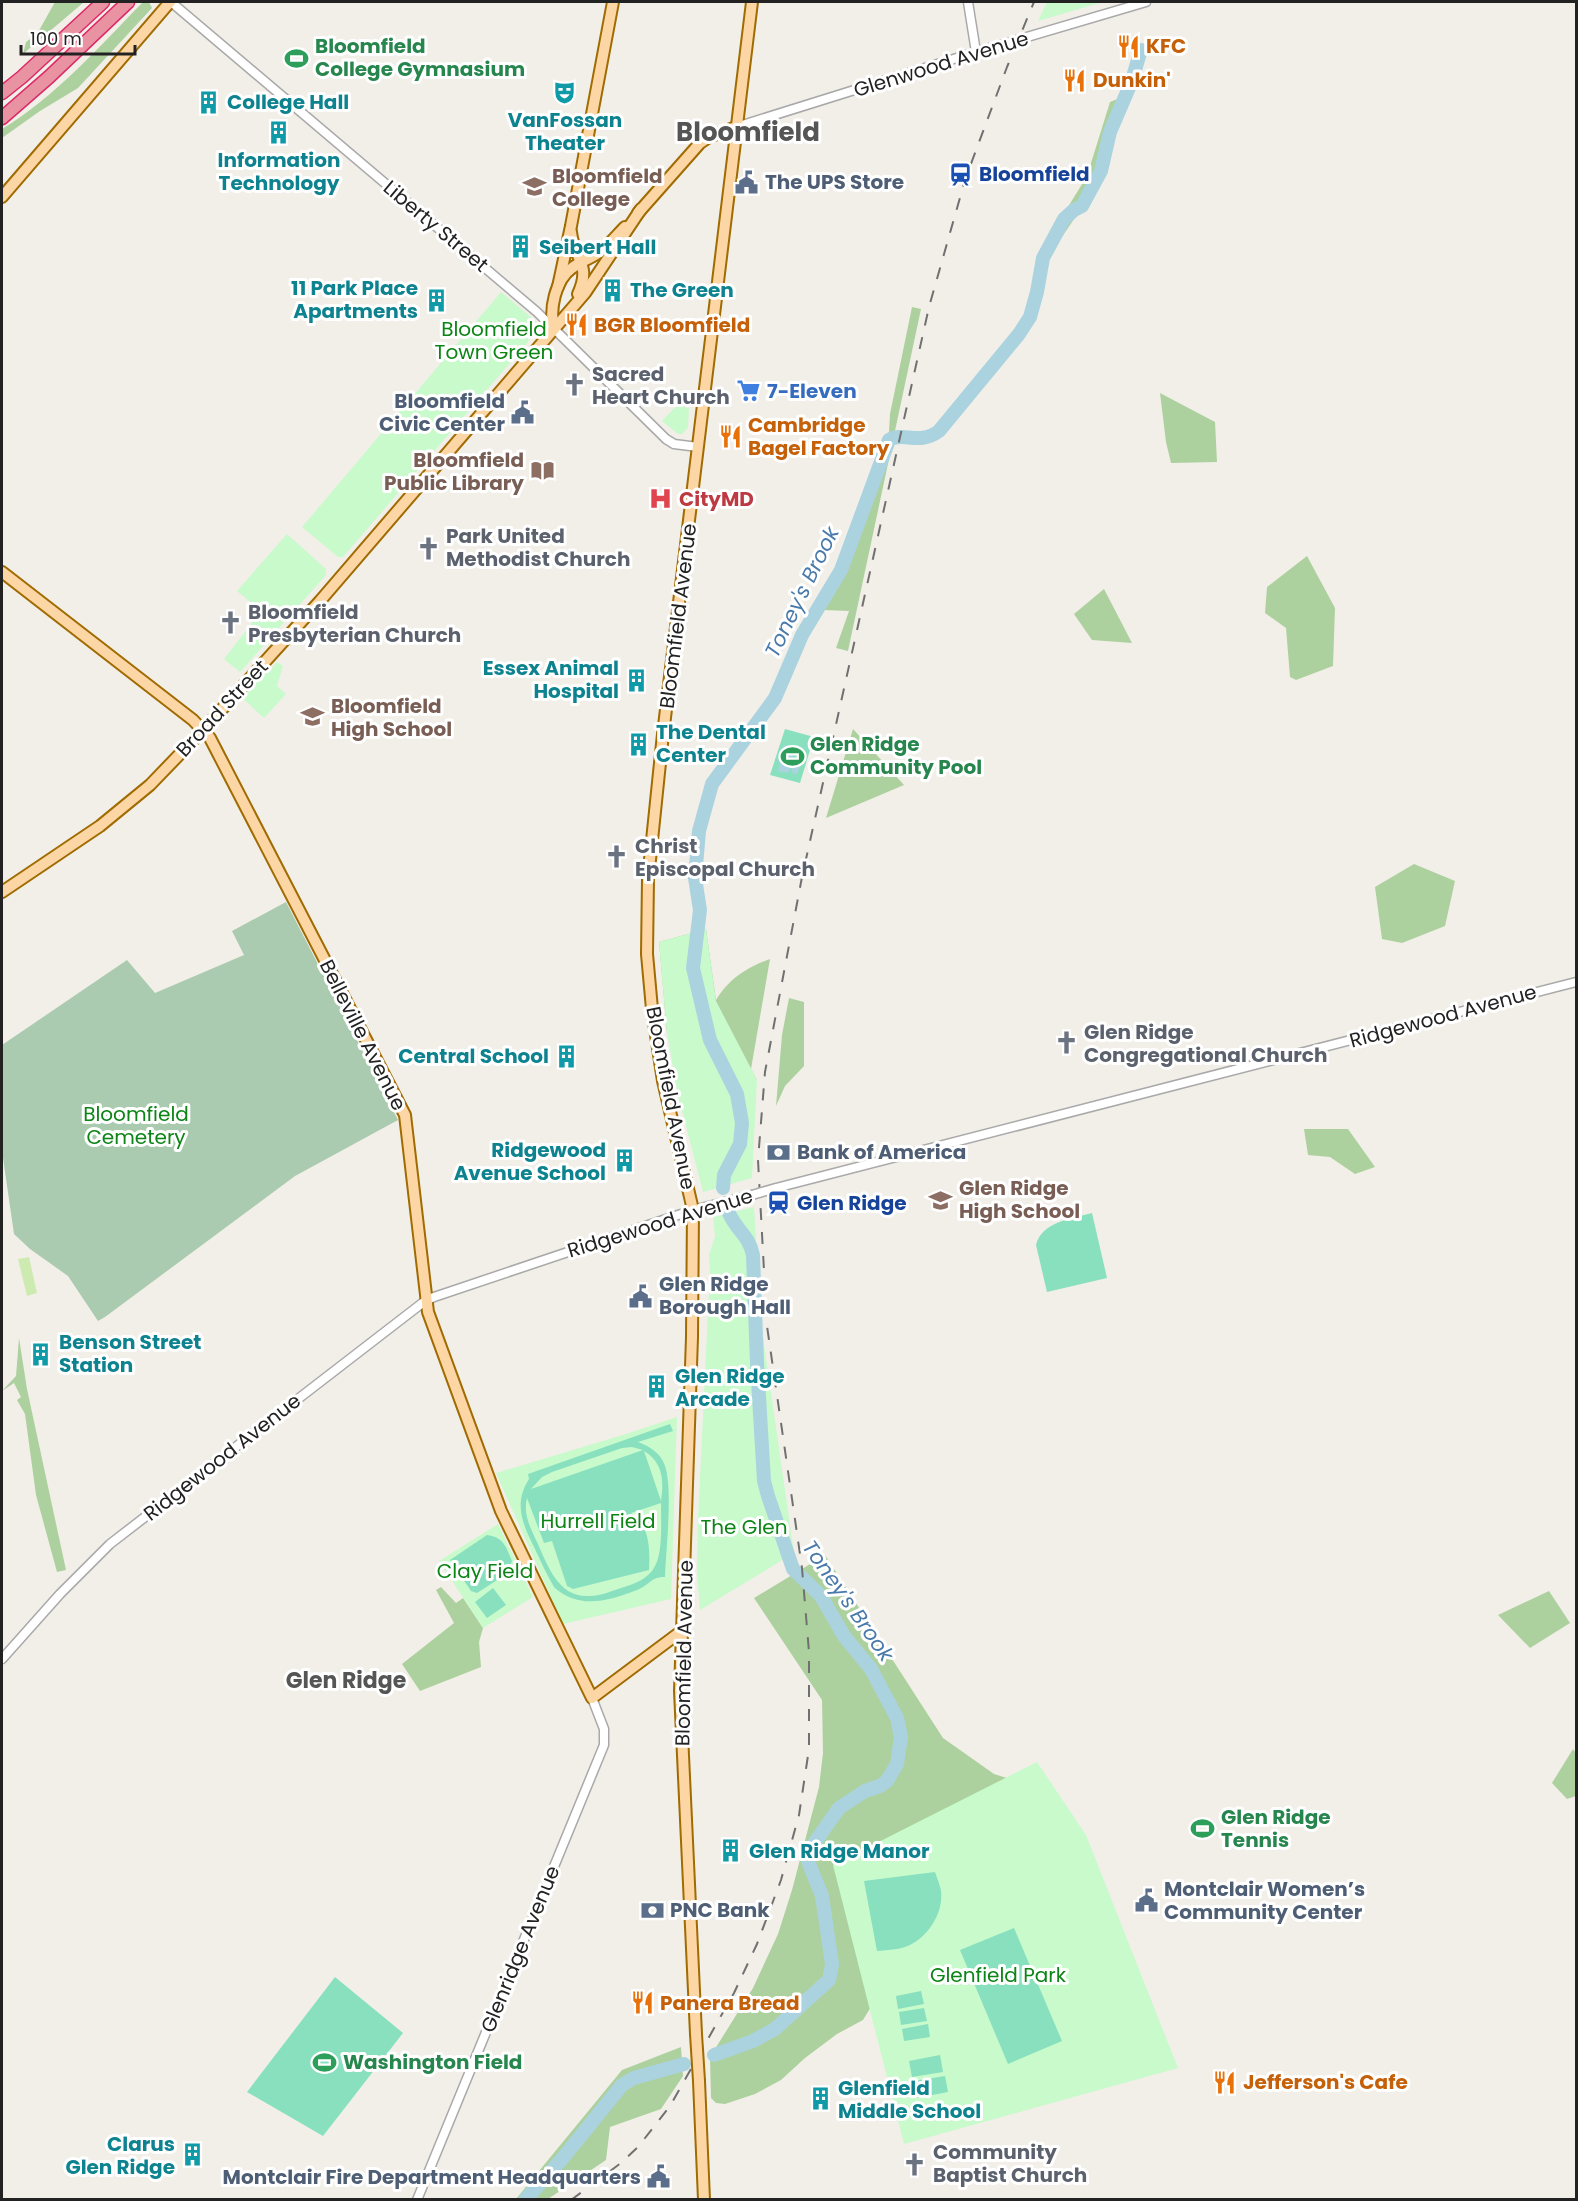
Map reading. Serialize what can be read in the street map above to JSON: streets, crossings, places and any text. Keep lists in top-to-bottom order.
{
  "streets": {
    "main road": ["Bloomfield Avenue", "Broad Street", "Belleville Avenue"],
    "street": [
      "Glenwood Avenue",
      "Liberty Street",
      "Ridgewood Avenue",
      "Glenridge Avenue"
    ]
  },
  "crossings": [
    ["Glenwood Avenue", "Bloomfield Avenue"],
    ["Glenwood Avenue", "Broad Street"],
    ["Liberty Street", "Bloomfield Avenue"],
    ["Liberty Street", "Broad Street"],
    ["Bloomfield Avenue", "Broad Street"],
    ["Bloomfield Avenue", "Ridgewood Avenue"],
    ["Broad Street", "Belleville Avenue"],
    ["Ridgewood Avenue", "Belleville Avenue"],
    ["Belleville Avenue", "Glenridge Avenue"]
  ],
  "districts": ["Bloomfield", "Glen Ridge"],
  "water": ["Toney's Brook"],
  "parks": [
    "Bloomfield Town Green",
    "Bloomfield Cemetery",
    "Hurrell Field",
    "The Glen",
    "Clay Field",
    "Glenfield Park"
  ],
  "places": {
    "restaurant": [
      "KFC",
      "Dunkin'",
      "BGR Bloomfield",
      "Cambridge Bagel Factory",
      "Panera Bread",
      "Jefferson's Cafe"
    ],
    "sports": [
      "Bloomfield College Gymnasium",
      "Glen Ridge Community Pool",
      "Glen Ridge Tennis",
      "Washington Field"
    ],
    "theatre": ["VanFossan Theater"],
    "building": [
      "College Hall",
      "Information Technology",
      "Seibert Hall",
      "The Green",
      "11 Park Place Apartments",
      "Essex Animal Hospital",
      "The Dental Center",
      "Central School",
      "Ridgewood Avenue School",
      "Benson Street Station",
      "Glen Ridge Arcade",
      "Glen Ridge Manor",
      "Glenfield Middle School",
      "Clarus Glen Ridge"
    ],
    "station": ["Bloomfield", "Glen Ridge"],
    "public building": [
      "The UPS Store",
      "Bloomfield Civic Center",
      "Glen Ridge Borough Hall",
      "Montclair Women’s Community Center",
      "Montclair Fire Department Headquarters"
    ],
    "school or university": ["Bloomfield College", "Bloomfield High School", "Glen Ridge High School"],
    "church": [
      "Sacred Heart Church",
      "Park United Methodist Church",
      "Bloomfield Presbyterian Church",
      "Christ Episcopal Church",
      "Glen Ridge Congregational Church",
      "Community Baptist Church"
    ],
    "supermarket": ["7-Eleven"],
    "library": ["Bloomfield Public Library"],
    "hospital": ["CityMD"],
    "bank": ["Bank of America", "PNC Bank"]
  },
  "scale_bar": "100 m"
}
